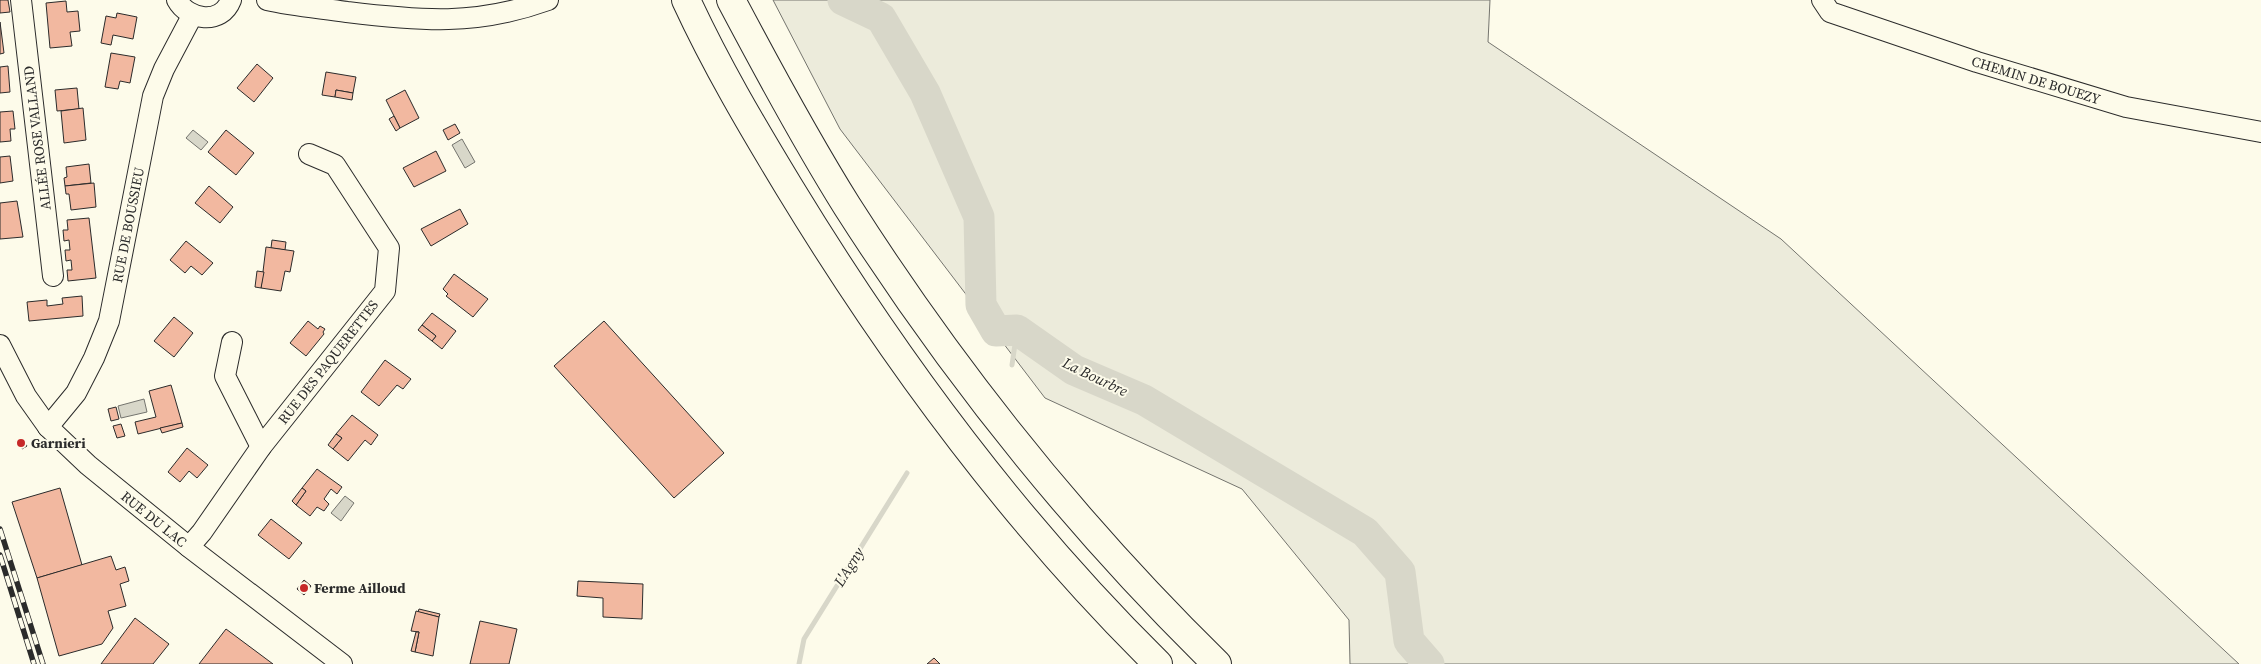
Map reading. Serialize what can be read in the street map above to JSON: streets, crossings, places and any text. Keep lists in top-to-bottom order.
{
  "streets": {
    "street": [
      "CHEMIN DE BOUEZY",
      "ALLÉE ROSE VALLAND",
      "RUE DE BOUSSIEU",
      "RUE DES PAQUERETTES",
      "RUE DU LAC"
    ]
  },
  "crossings": [
    ["RUE DE BOUSSIEU", "RUE DU LAC"],
    ["RUE DES PAQUERETTES", "RUE DU LAC"]
  ],
  "water": ["La Bourbre", "L'Agny"],
  "places": ["Garnieri", "Ferme Ailloud"]
}
